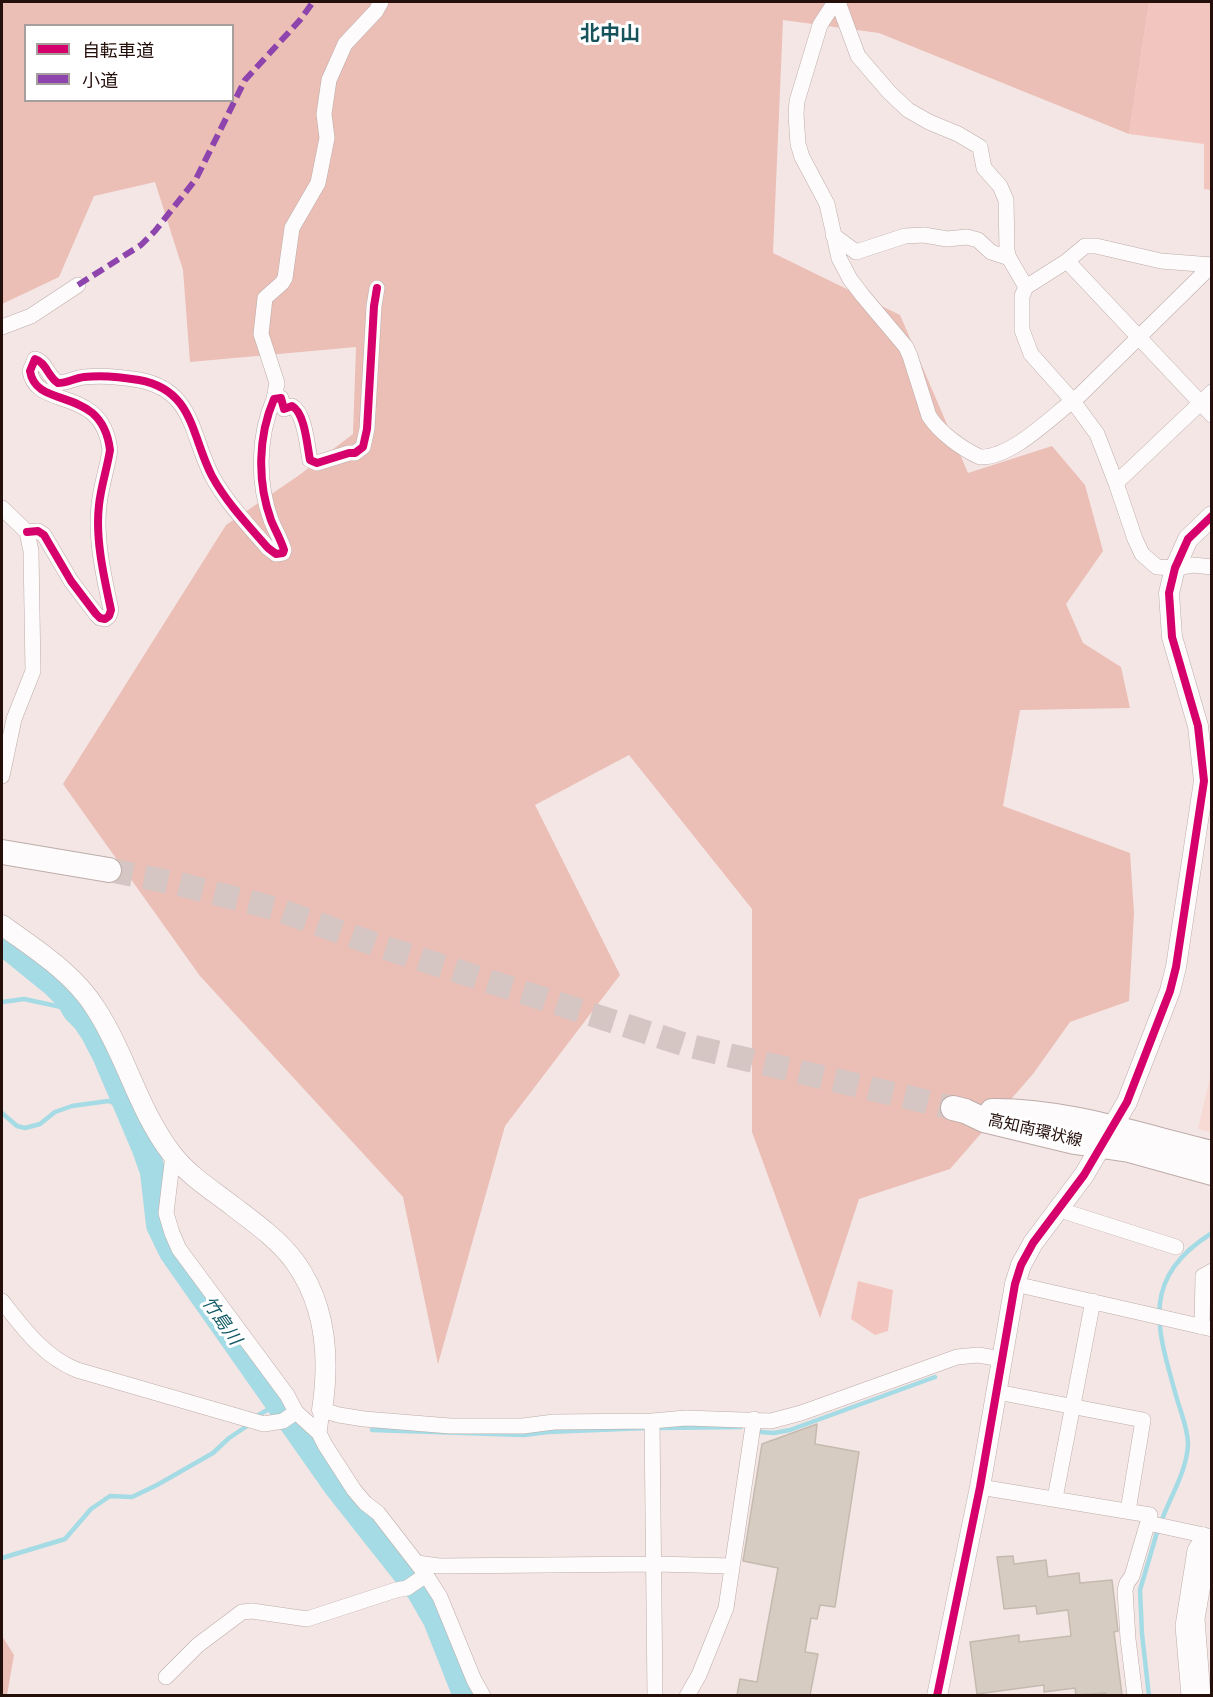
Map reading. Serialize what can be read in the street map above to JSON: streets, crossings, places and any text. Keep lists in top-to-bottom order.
{
  "streets": {
    "main road": ["高知南環状線"]
  },
  "districts": ["北中山"],
  "water": ["竹島川"],
  "legend": ["自転車道", "小道"]
}
